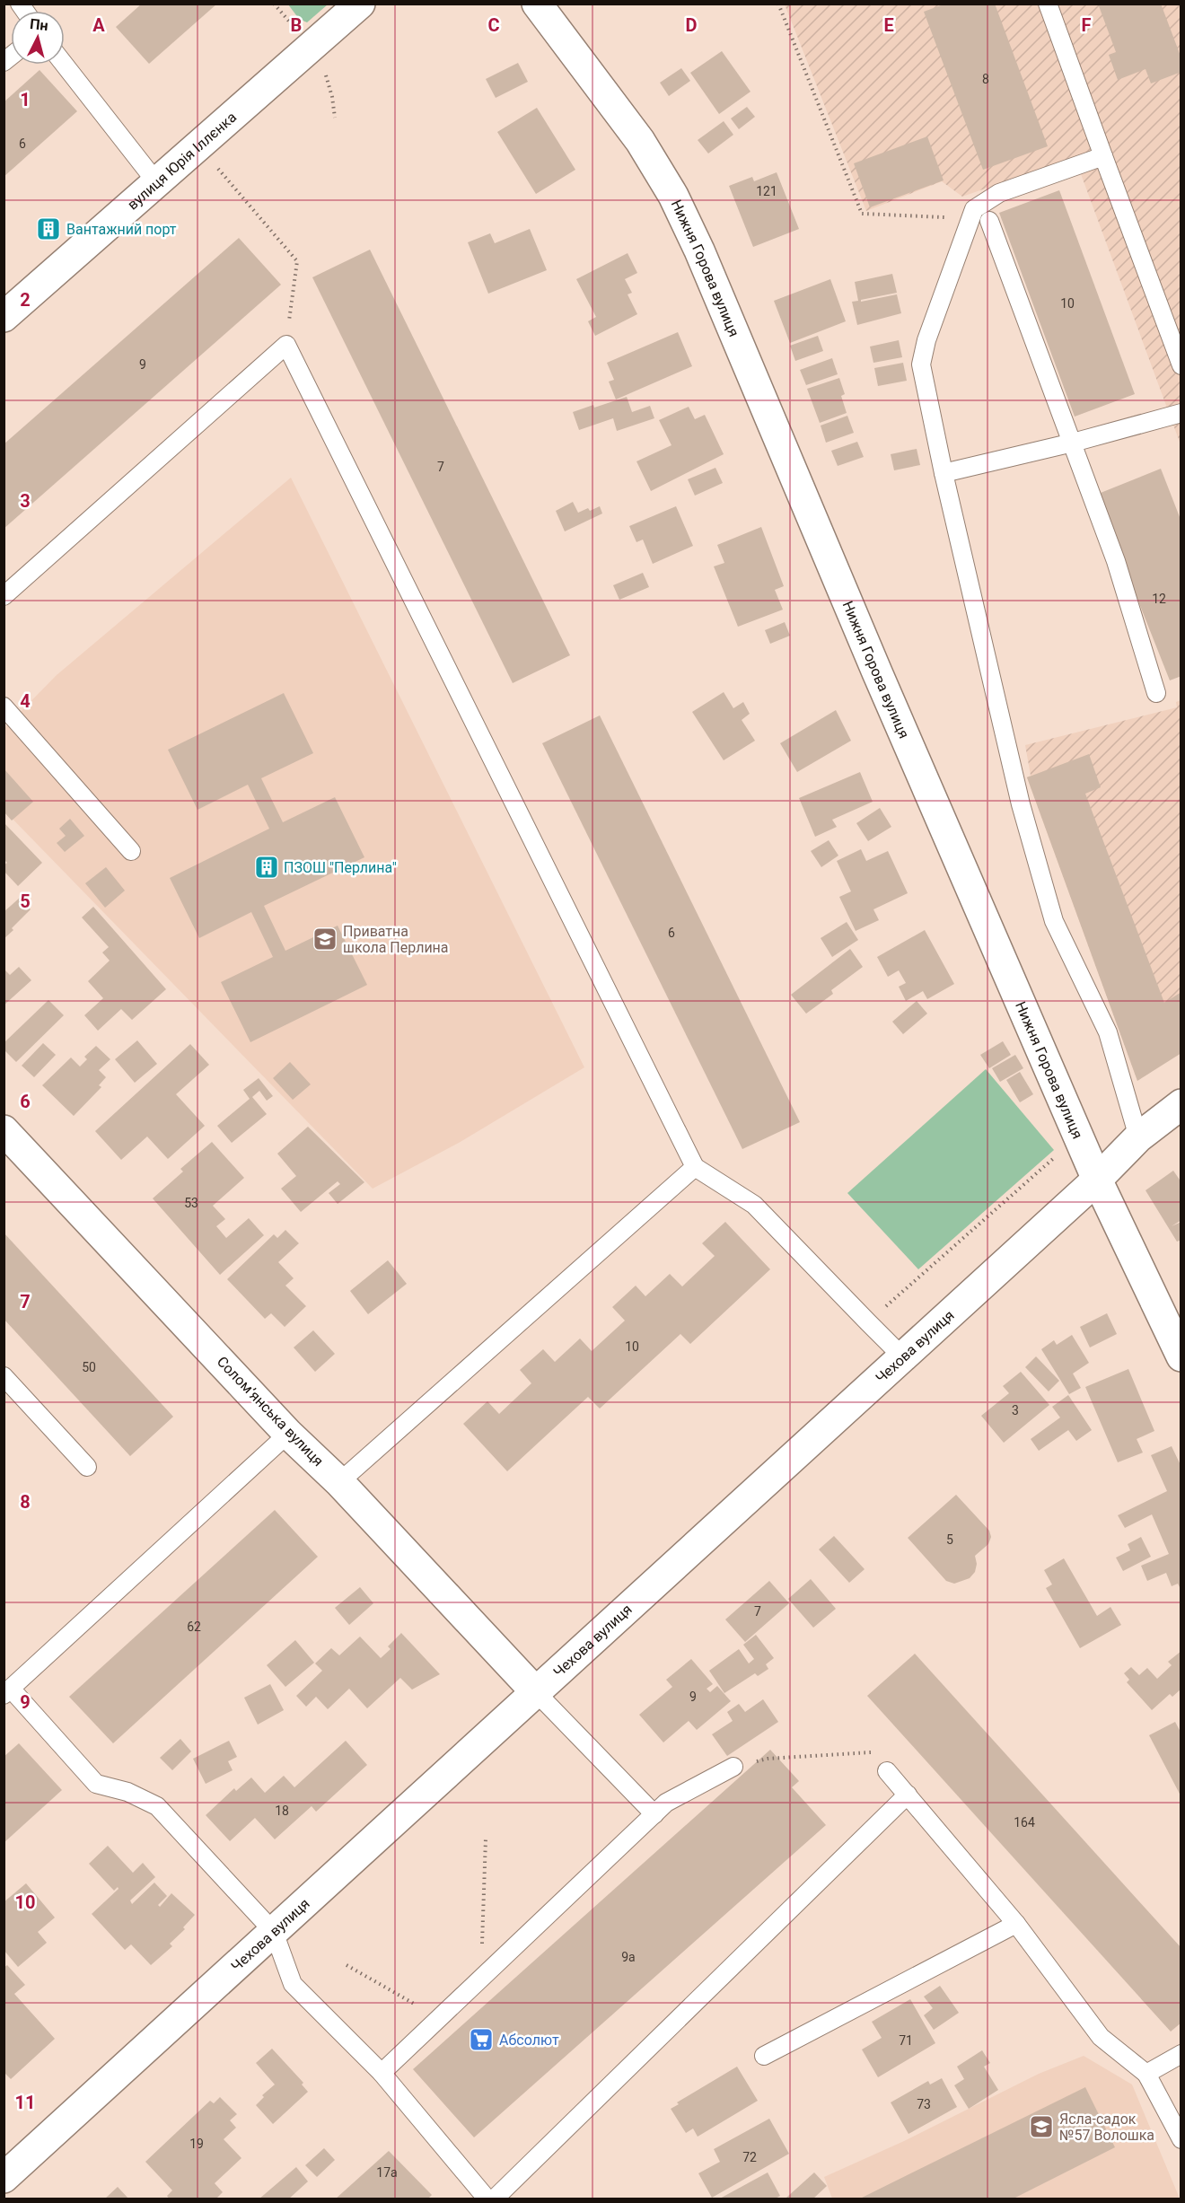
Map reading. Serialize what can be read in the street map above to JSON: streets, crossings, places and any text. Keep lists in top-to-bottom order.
{
  "streets": {
    "street": [
      "вулиця Юрія Іллєнка",
      "Нижня Горова вулиця",
      "Чехова вулиця",
      "Соломʼянська вулиця"
    ]
  },
  "crossings": [
    ["Нижня Горова вулиця", "Чехова вулиця"],
    ["Чехова вулиця", "Соломʼянська вулиця"]
  ],
  "places": {
    "building": ["Вантажний порт", "ПЗОШ \"Перлина\""],
    "school or university": ["Приватна школа Перлина", "Ясла-садок №57 Волошка"],
    "supermarket": ["Абсолют"]
  },
  "house_numbers": [
    "8",
    "6",
    "121",
    "10",
    "9",
    "7",
    "12",
    "6",
    "53",
    "10",
    "50",
    "3",
    "5",
    "7",
    "62",
    "9",
    "18",
    "164",
    "9а",
    "71",
    "73",
    "19",
    "72",
    "17а"
  ],
  "north": "top",
  "grid": {
    "columns": [
      "A",
      "B",
      "C",
      "D",
      "E",
      "F"
    ],
    "rows": [
      "1",
      "2",
      "3",
      "4",
      "5",
      "6",
      "7",
      "8",
      "9",
      "10",
      "11"
    ]
  }
}
